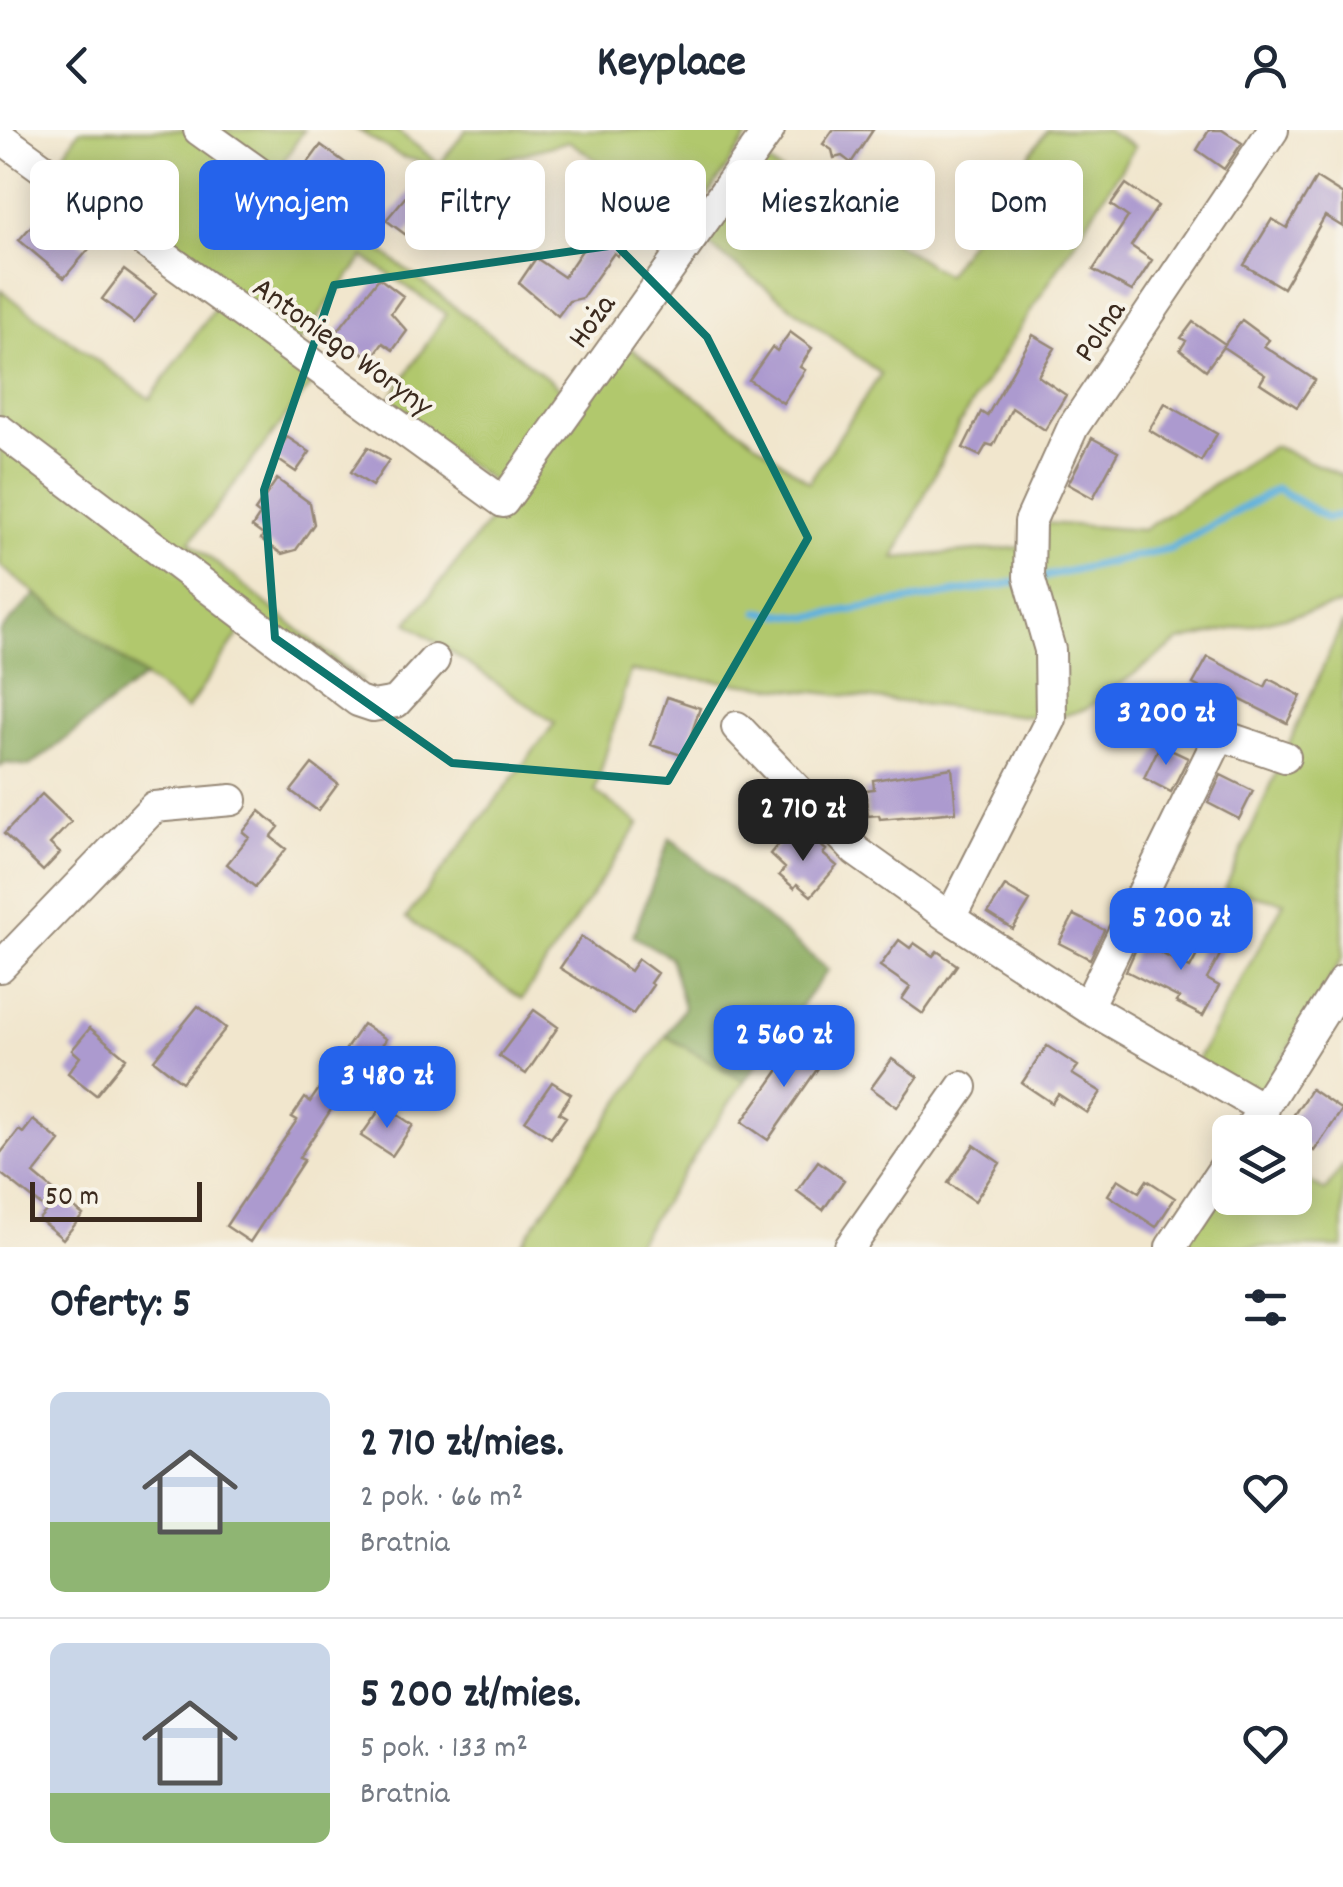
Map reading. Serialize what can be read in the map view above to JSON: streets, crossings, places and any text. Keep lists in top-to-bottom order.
{
  "streets": {
    "street": ["Hoża", "Polna", "Antoniego Woryny"]
  },
  "crossings": [
    ["Hoża", "Antoniego Woryny"]
  ],
  "scale_bar": "50 m",
  "page": {
    "header": "Keyplace",
    "chip": [
      "Kupno",
      "Wynajem",
      "Filtry",
      "Nowe",
      "Mieszkanie",
      "Dom"
    ],
    "price": [
      "3 200 zł",
      "2 710 zł",
      "5 200 zł",
      "2 560 zł",
      "3 480 zł"
    ],
    "scale": "50 m",
    "heading": "Oferty: 5",
    "list": [
      {
        "name": "2 710 zł/mies.",
        "note": "2 pok. · 66 m² · Bratnia"
      },
      {
        "name": "5 200 zł/mies.",
        "note": "5 pok. · 133 m² · Bratnia"
      }
    ]
  }
}
